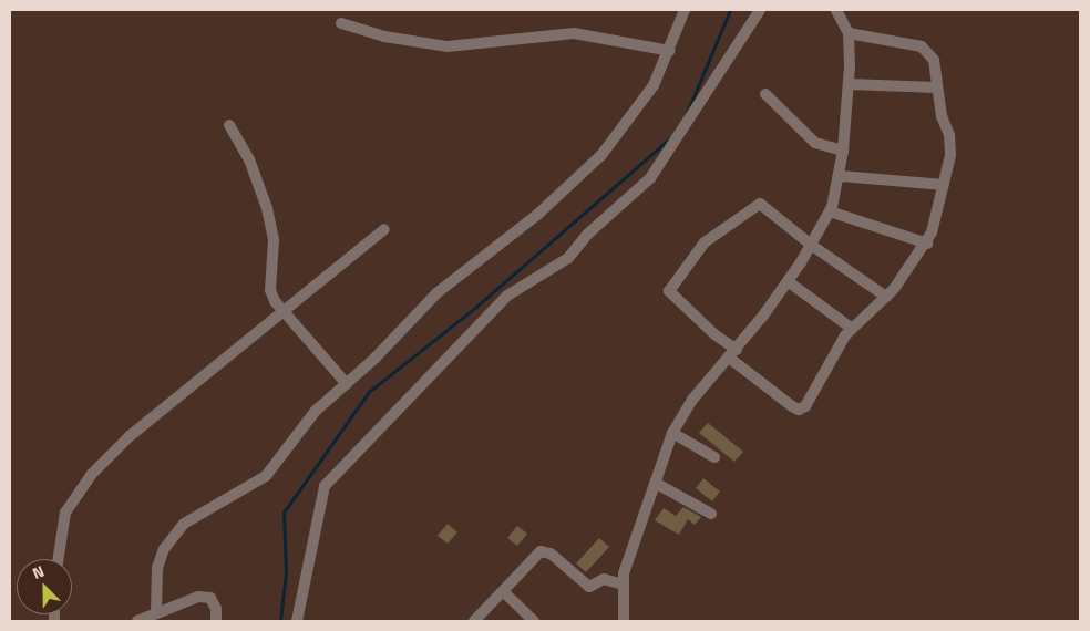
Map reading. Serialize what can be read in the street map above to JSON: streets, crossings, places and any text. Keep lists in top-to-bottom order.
{
  "north": "top left"
}
